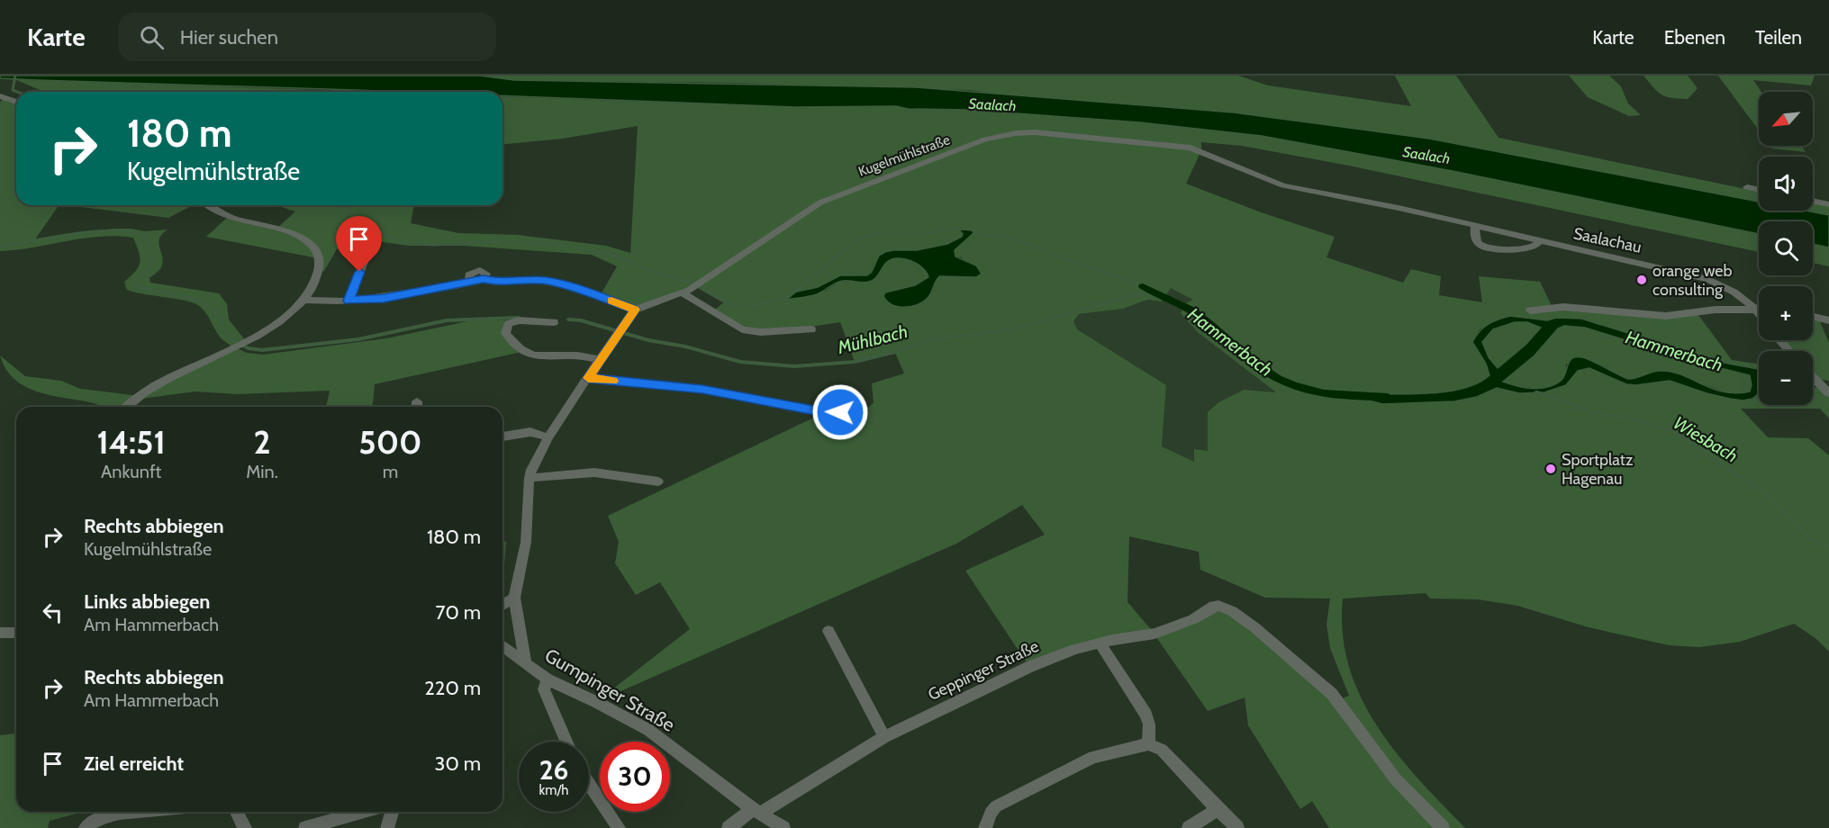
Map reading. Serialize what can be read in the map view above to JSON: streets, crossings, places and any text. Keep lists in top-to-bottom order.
{
  "streets": {
    "street": [
      "Kugelmühlstraße",
      "Saalachau",
      "Geppinger Straße",
      "Gumpinger Straße"
    ]
  },
  "crossings": [
    ["Kugelmühlstraße", "Saalachau"],
    ["Geppinger Straße", "Gumpinger Straße"]
  ],
  "water": [
    "Saalach",
    "Mühlbach",
    "Hammerbach",
    "Wiesbach"
  ],
  "places": ["orange web consulting", "Sportplatz Hagenau"],
  "north": "bottom left",
  "page": {
    "header": "Karte",
    "search": "Hier suchen",
    "nav": ["Karte", "Ebenen", "Teilen"],
    "map_buttons": ["+", "−"],
    "turn": ["180 m", "Kugelmühlstraße"],
    "eta": [
      "14:51",
      "Ankunft",
      "2",
      "Min.",
      "500",
      "m"
    ],
    "list": [
      {
        "name": "Rechts abbiegen",
        "note": "Kugelmühlstraße",
        "value": "180 m"
      },
      {
        "name": "Links abbiegen",
        "note": "Am Hammerbach",
        "value": "70 m"
      },
      {
        "name": "Rechts abbiegen",
        "note": "Am Hammerbach",
        "value": "220 m"
      },
      {
        "name": "Ziel erreicht",
        "value": "30 m"
      }
    ],
    "speed": "26 km/h",
    "limit": "30"
  }
}
